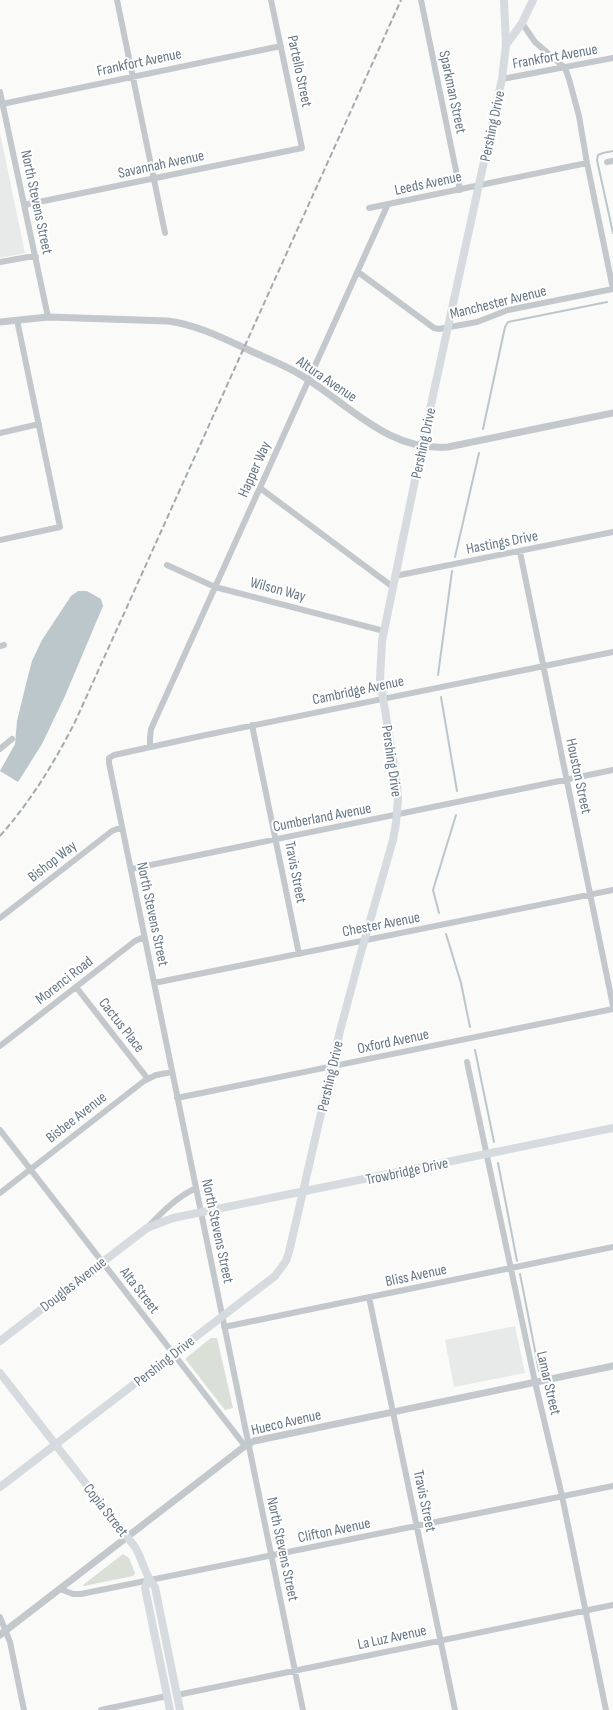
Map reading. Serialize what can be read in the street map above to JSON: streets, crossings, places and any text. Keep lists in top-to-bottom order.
{
  "streets": {
    "main road": [
      "Pershing Drive",
      "Trowbridge Drive",
      "Douglas Avenue",
      "Copia Street"
    ],
    "street": [
      "Frankfort Avenue",
      "Partello Street",
      "Sparkman Street",
      "Savannah Avenue",
      "Leeds Avenue",
      "North Stevens Street",
      "Manchester Avenue",
      "Altura Avenue",
      "Happer Way",
      "Hastings Drive",
      "Wilson Way",
      "Cambridge Avenue",
      "Houston Street",
      "Cumberland Avenue",
      "Bishop Way",
      "Travis Street",
      "Chester Avenue",
      "Morenci Road",
      "Cactus Place",
      "Oxford Avenue",
      "Bisbee Avenue",
      "Bliss Avenue",
      "Alta Street",
      "Lamar Street",
      "Hueco Avenue",
      "Clifton Avenue",
      "La Luz Avenue"
    ]
  },
  "crossings": [
    ["Frankfort Avenue", "Partello Street"],
    ["Frankfort Avenue", "Pershing Drive"],
    ["Frankfort Avenue", "North Stevens Street"],
    ["Partello Street", "Savannah Avenue"],
    ["Sparkman Street", "Leeds Avenue"],
    ["Pershing Drive", "Leeds Avenue"],
    ["Pershing Drive", "North Stevens Street"],
    ["Pershing Drive", "Manchester Avenue"],
    ["Pershing Drive", "Altura Avenue"],
    ["Pershing Drive", "Hastings Drive"],
    ["Pershing Drive", "Wilson Way"],
    ["Pershing Drive", "Cambridge Avenue"],
    ["Pershing Drive", "Cumberland Avenue"],
    ["Pershing Drive", "Chester Avenue"],
    ["Pershing Drive", "Oxford Avenue"],
    ["Pershing Drive", "Trowbridge Drive"],
    ["Pershing Drive", "Alta Street"],
    ["Pershing Drive", "Copia Street"],
    ["Savannah Avenue", "North Stevens Street"],
    ["Leeds Avenue", "Happer Way"],
    ["North Stevens Street", "Altura Avenue"],
    ["North Stevens Street", "Cambridge Avenue"],
    ["North Stevens Street", "Cumberland Avenue"],
    ["North Stevens Street", "Bishop Way"],
    ["North Stevens Street", "Chester Avenue"],
    ["North Stevens Street", "Morenci Road"],
    ["North Stevens Street", "Oxford Avenue"],
    ["North Stevens Street", "Bisbee Avenue"],
    ["North Stevens Street", "Trowbridge Drive"],
    ["North Stevens Street", "Bliss Avenue"],
    ["North Stevens Street", "Douglas Avenue"],
    ["North Stevens Street", "Alta Street"],
    ["North Stevens Street", "Hueco Avenue"],
    ["North Stevens Street", "Clifton Avenue"],
    ["North Stevens Street", "La Luz Avenue"],
    ["Manchester Avenue", "Happer Way"],
    ["Altura Avenue", "Happer Way"],
    ["Happer Way", "Wilson Way"],
    ["Happer Way", "Cambridge Avenue"],
    ["Hastings Drive", "Houston Street"],
    ["Cambridge Avenue", "Houston Street"],
    ["Cambridge Avenue", "Travis Street"],
    ["Houston Street", "Cumberland Avenue"],
    ["Houston Street", "Chester Avenue"],
    ["Houston Street", "Oxford Avenue"],
    ["Cumberland Avenue", "Travis Street"],
    ["Travis Street", "Chester Avenue"],
    ["Travis Street", "Bliss Avenue"],
    ["Travis Street", "Hueco Avenue"],
    ["Travis Street", "Clifton Avenue"],
    ["Travis Street", "La Luz Avenue"],
    ["Morenci Road", "Cactus Place"],
    ["Cactus Place", "Bisbee Avenue"],
    ["Bisbee Avenue", "Alta Street"],
    ["Trowbridge Drive", "Douglas Avenue"],
    ["Trowbridge Drive", "Lamar Street"],
    ["Bliss Avenue", "Lamar Street"],
    ["Douglas Avenue", "Alta Street"],
    ["Alta Street", "Hueco Avenue"],
    ["Lamar Street", "Hueco Avenue"],
    ["Lamar Street", "Clifton Avenue"],
    ["Lamar Street", "La Luz Avenue"],
    ["Hueco Avenue", "Copia Street"],
    ["Hueco Avenue", "Clifton Avenue"],
    ["Copia Street", "Clifton Avenue"],
    ["Copia Street", "La Luz Avenue"]
  ]
}
